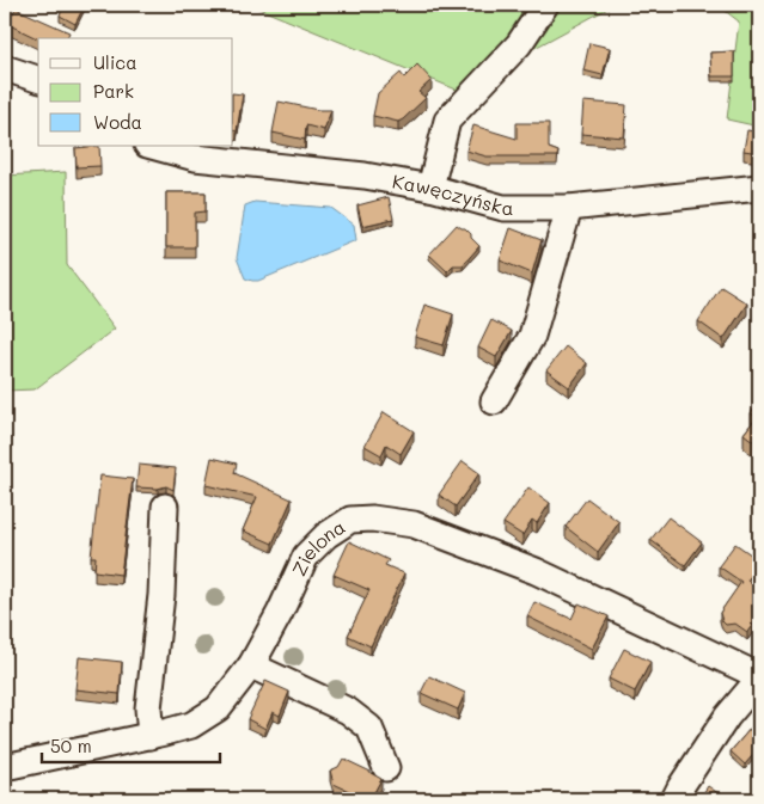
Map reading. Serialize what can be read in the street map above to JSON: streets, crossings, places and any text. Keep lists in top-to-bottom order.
{
  "streets": {
    "street": ["Kawęczyńska", "Zielona"]
  },
  "legend": ["Ulica", "Park", "Woda"],
  "scale_bar": "50 m"
}
